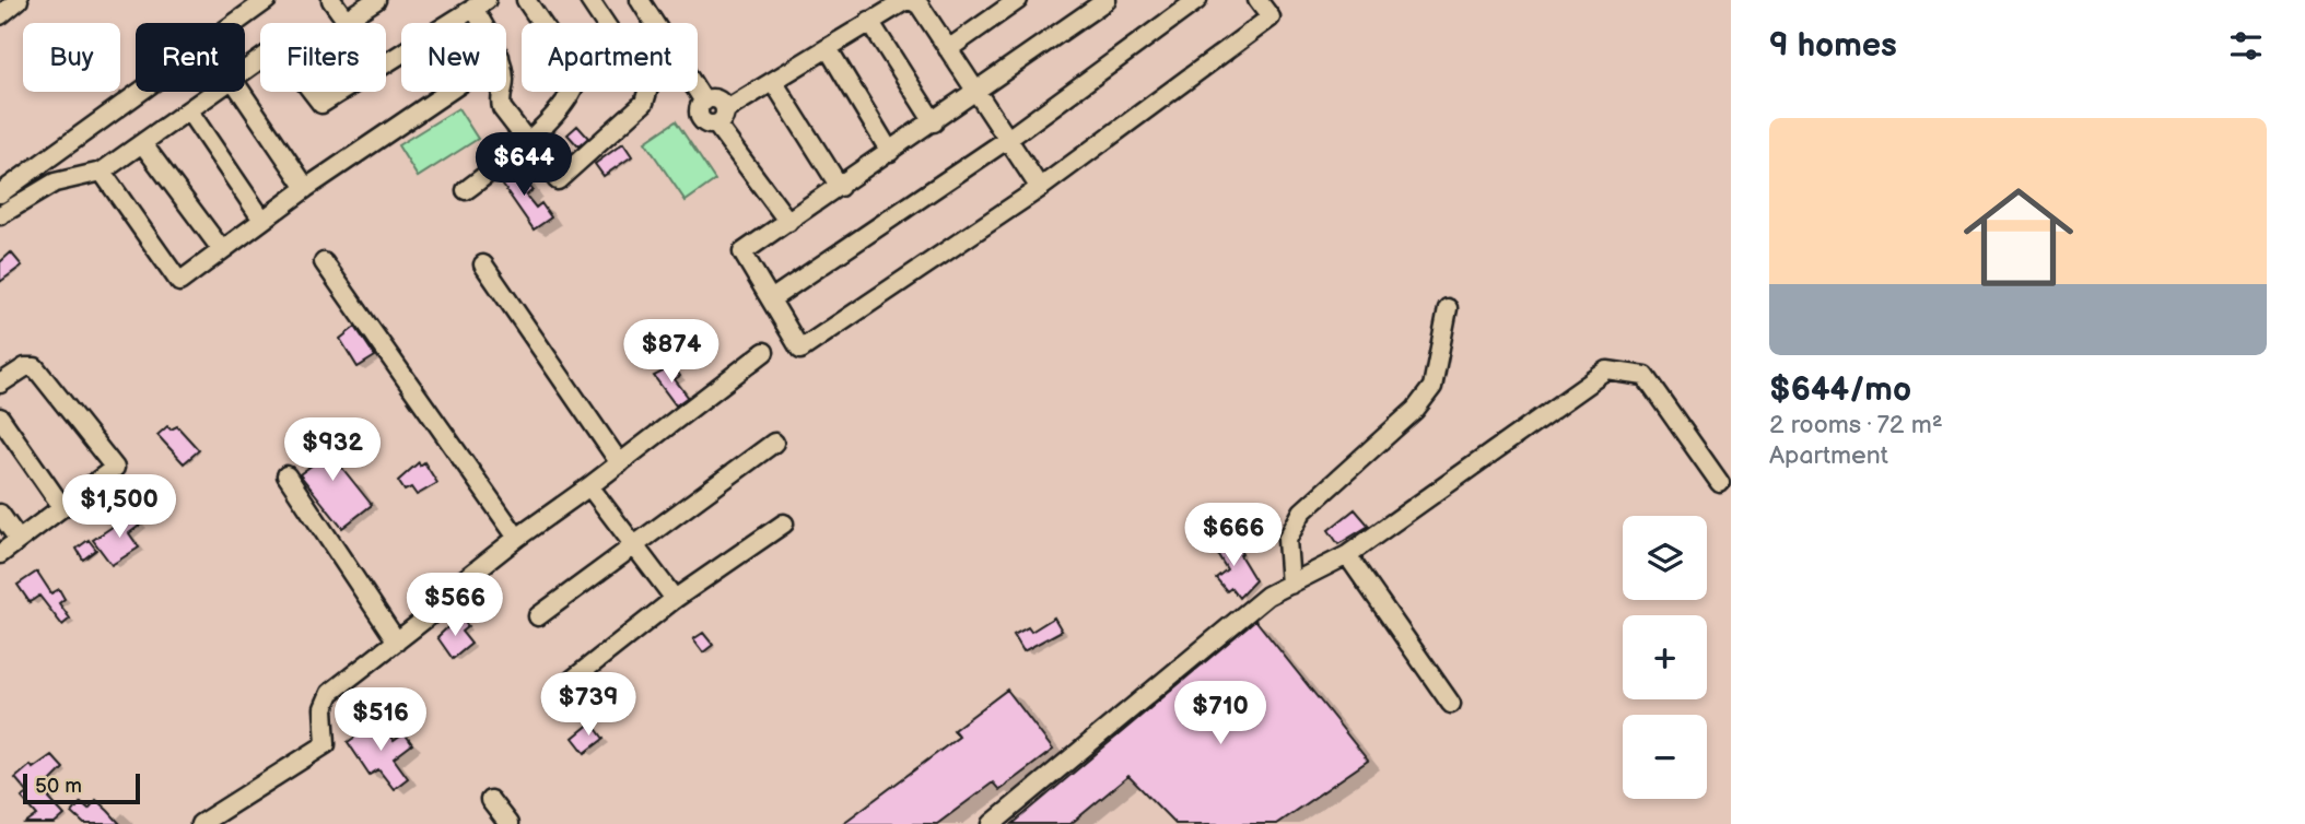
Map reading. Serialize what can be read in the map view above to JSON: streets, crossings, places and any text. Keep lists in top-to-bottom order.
{
  "scale_bar": "50 m",
  "page": {
    "heading": "9 homes",
    "chip": [
      "Buy",
      "Rent",
      "Filters",
      "New",
      "Apartment"
    ],
    "list": [
      {
        "name": "$644/mo",
        "note": "2 rooms · 72 m² · Apartment"
      }
    ],
    "price": [
      "$644",
      "$874",
      "$932",
      "$1,500",
      "$666",
      "$566",
      "$739",
      "$710",
      "$516"
    ],
    "map_buttons": ["+", "−"],
    "scale": "50 m"
  }
}
